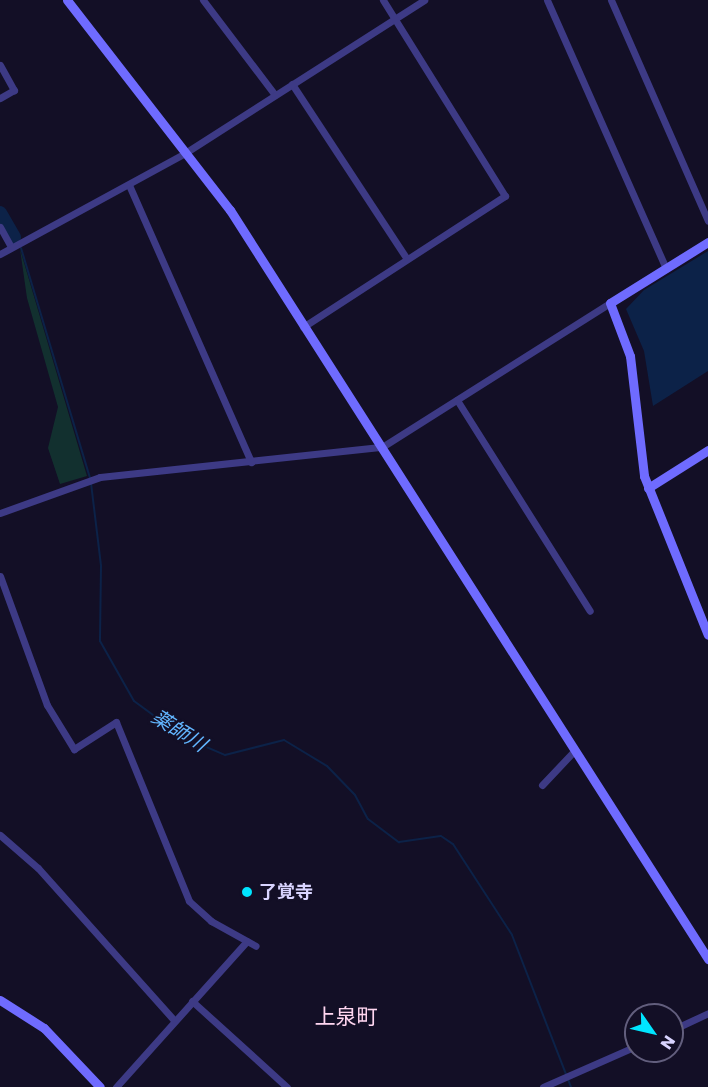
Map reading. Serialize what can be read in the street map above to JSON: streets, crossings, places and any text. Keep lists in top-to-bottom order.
{
  "districts": ["上泉町"],
  "water": ["薬師川"],
  "places": ["了覚寺"],
  "north": "bottom right"
}
